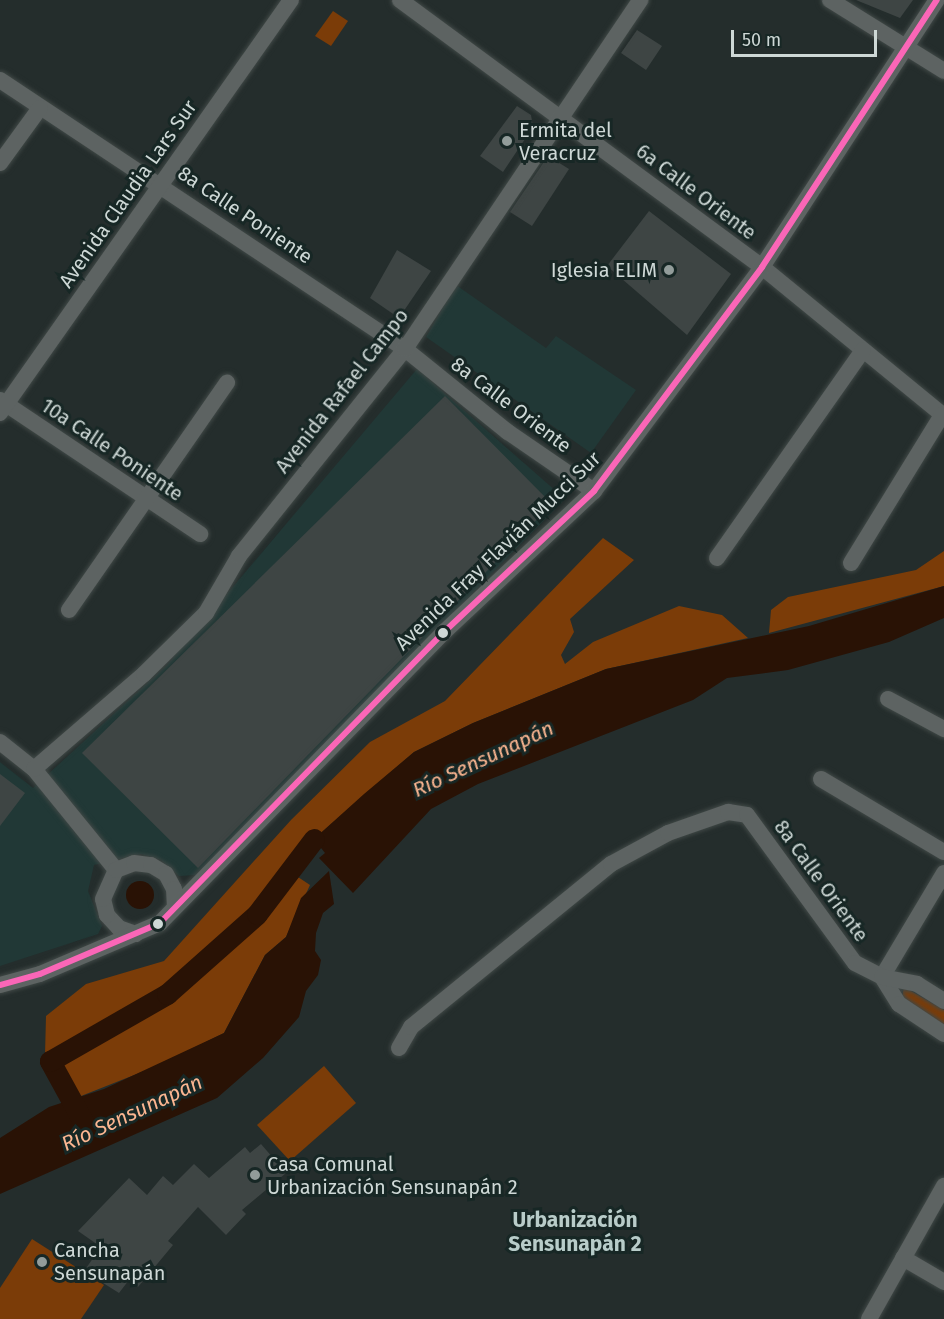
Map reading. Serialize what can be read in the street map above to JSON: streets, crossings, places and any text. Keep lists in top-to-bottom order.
{
  "streets": {
    "street": [
      "6a Calle Oriente",
      "Avenida Claudia Lars Sur",
      "8a Calle Poniente",
      "Avenida Rafael Campo",
      "8a Calle Oriente",
      "10a Calle Poniente",
      "Avenida Fray Flavián Mucci Sur"
    ]
  },
  "crossings": [
    ["6a Calle Oriente", "Avenida Rafael Campo"],
    ["6a Calle Oriente", "Avenida Fray Flavián Mucci Sur"],
    ["Avenida Claudia Lars Sur", "8a Calle Poniente"],
    ["Avenida Claudia Lars Sur", "10a Calle Poniente"],
    ["8a Calle Poniente", "Avenida Rafael Campo"],
    ["8a Calle Poniente", "8a Calle Oriente"],
    ["Avenida Rafael Campo", "8a Calle Oriente"],
    ["8a Calle Oriente", "Avenida Fray Flavián Mucci Sur"]
  ],
  "districts": ["Urbanización Sensunapán 2"],
  "water": ["Río Sensunapán"],
  "places": [
    "Ermita del Veracruz",
    "Iglesia ELIM",
    "Casa Comunal Urbanización Sensunapán 2",
    "Cancha Sensunapán"
  ],
  "scale_bar": "50 m"
}
